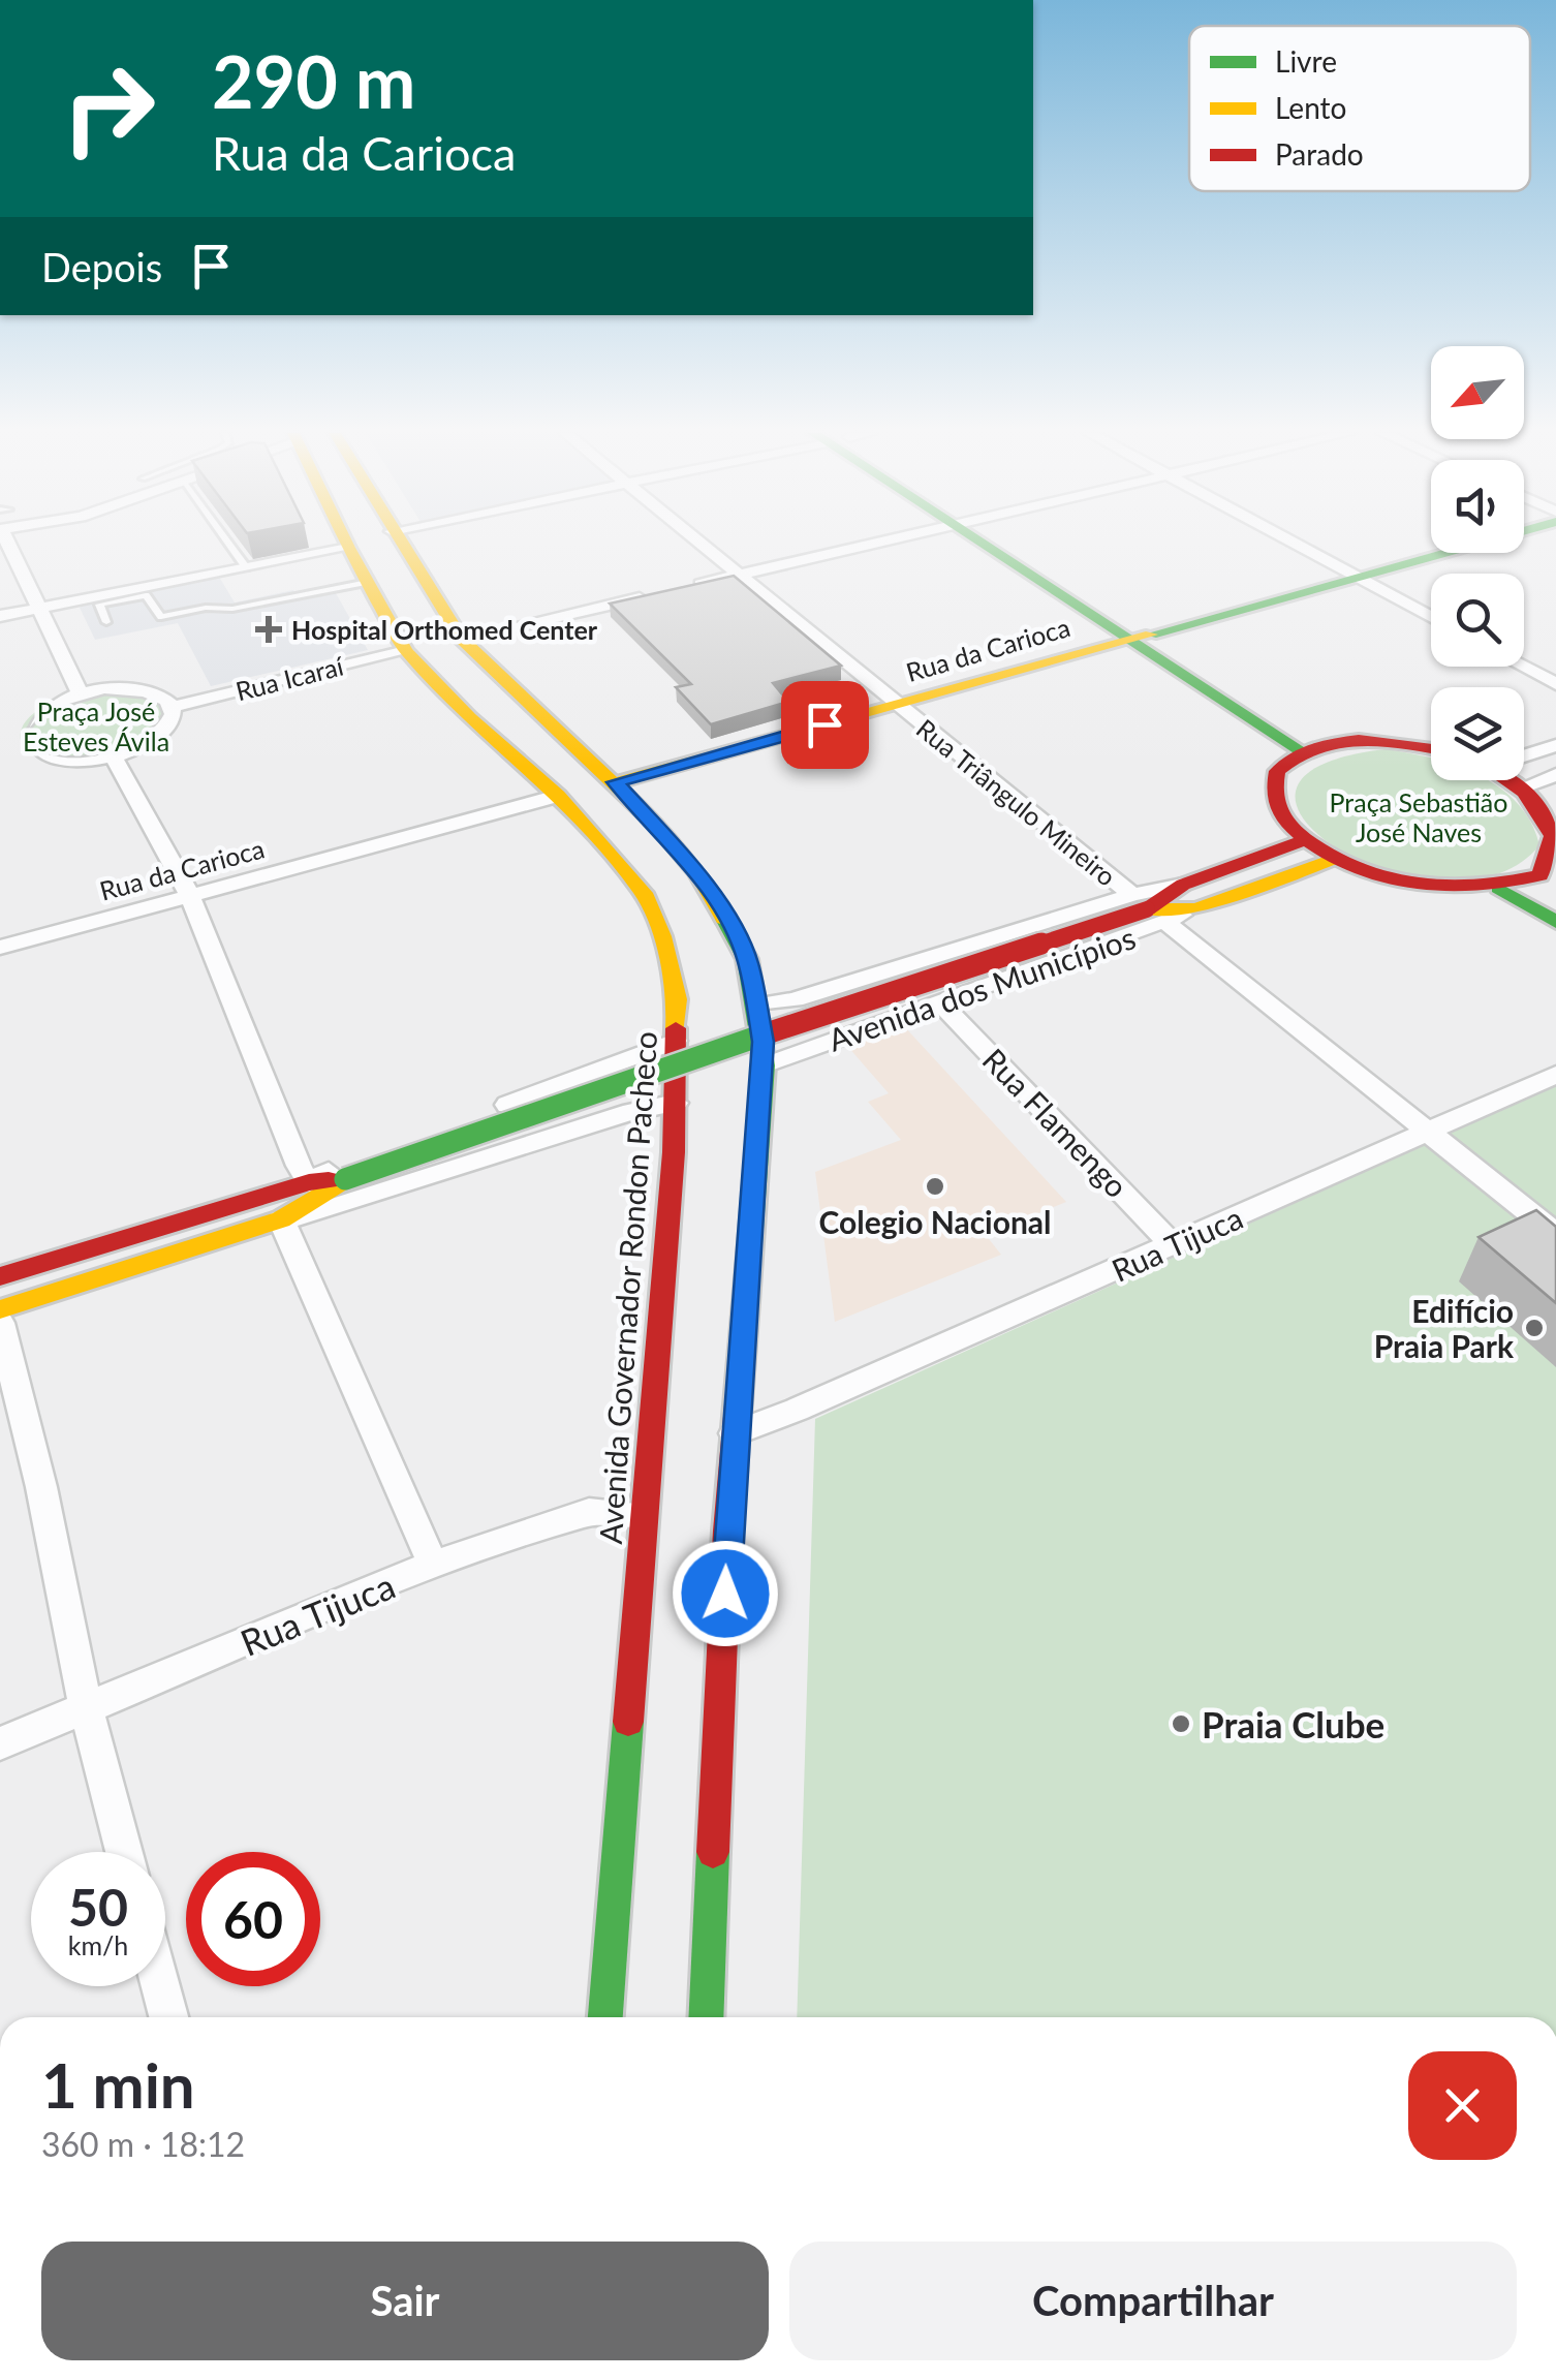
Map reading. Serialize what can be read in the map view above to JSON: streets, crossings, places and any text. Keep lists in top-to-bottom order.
{
  "streets": {
    "street": [
      "Rua da Carioca",
      "Rua Icaraí",
      "Rua Triângulo Mineiro",
      "Avenida dos Municípios",
      "Rua Flamengo",
      "Rua Tijuca",
      "Avenida Governador Rondon Pacheco"
    ]
  },
  "crossings": [
    ["Rua da Carioca", "Rua Triângulo Mineiro"],
    ["Rua da Carioca", "Avenida Governador Rondon Pacheco"],
    ["Rua Icaraí", "Avenida Governador Rondon Pacheco"],
    ["Rua Triângulo Mineiro", "Avenida dos Municípios"],
    ["Rua Triângulo Mineiro", "Rua Tijuca"],
    ["Avenida dos Municípios", "Rua Flamengo"],
    ["Rua Flamengo", "Rua Tijuca"],
    ["Rua Tijuca", "Avenida Governador Rondon Pacheco"]
  ],
  "parks": ["Praça José Esteves Ávila", "Praça Sebastião José Naves"],
  "places": {
    "health": ["Hospital Orthomed Center"],
    "other": ["Colegio Nacional", "Edifício Praia Park", "Praia Clube"]
  },
  "legend": ["Livre", "Lento", "Parado"],
  "north": "bottom left",
  "page": {
    "turn": ["290 m", "Rua da Carioca"],
    "then": "Depois",
    "speed": "50 km/h",
    "limit": "60",
    "heading": ["1 min", "360 m · 18:12"],
    "buttons": ["Sair", "Compartilhar"]
  }
}
